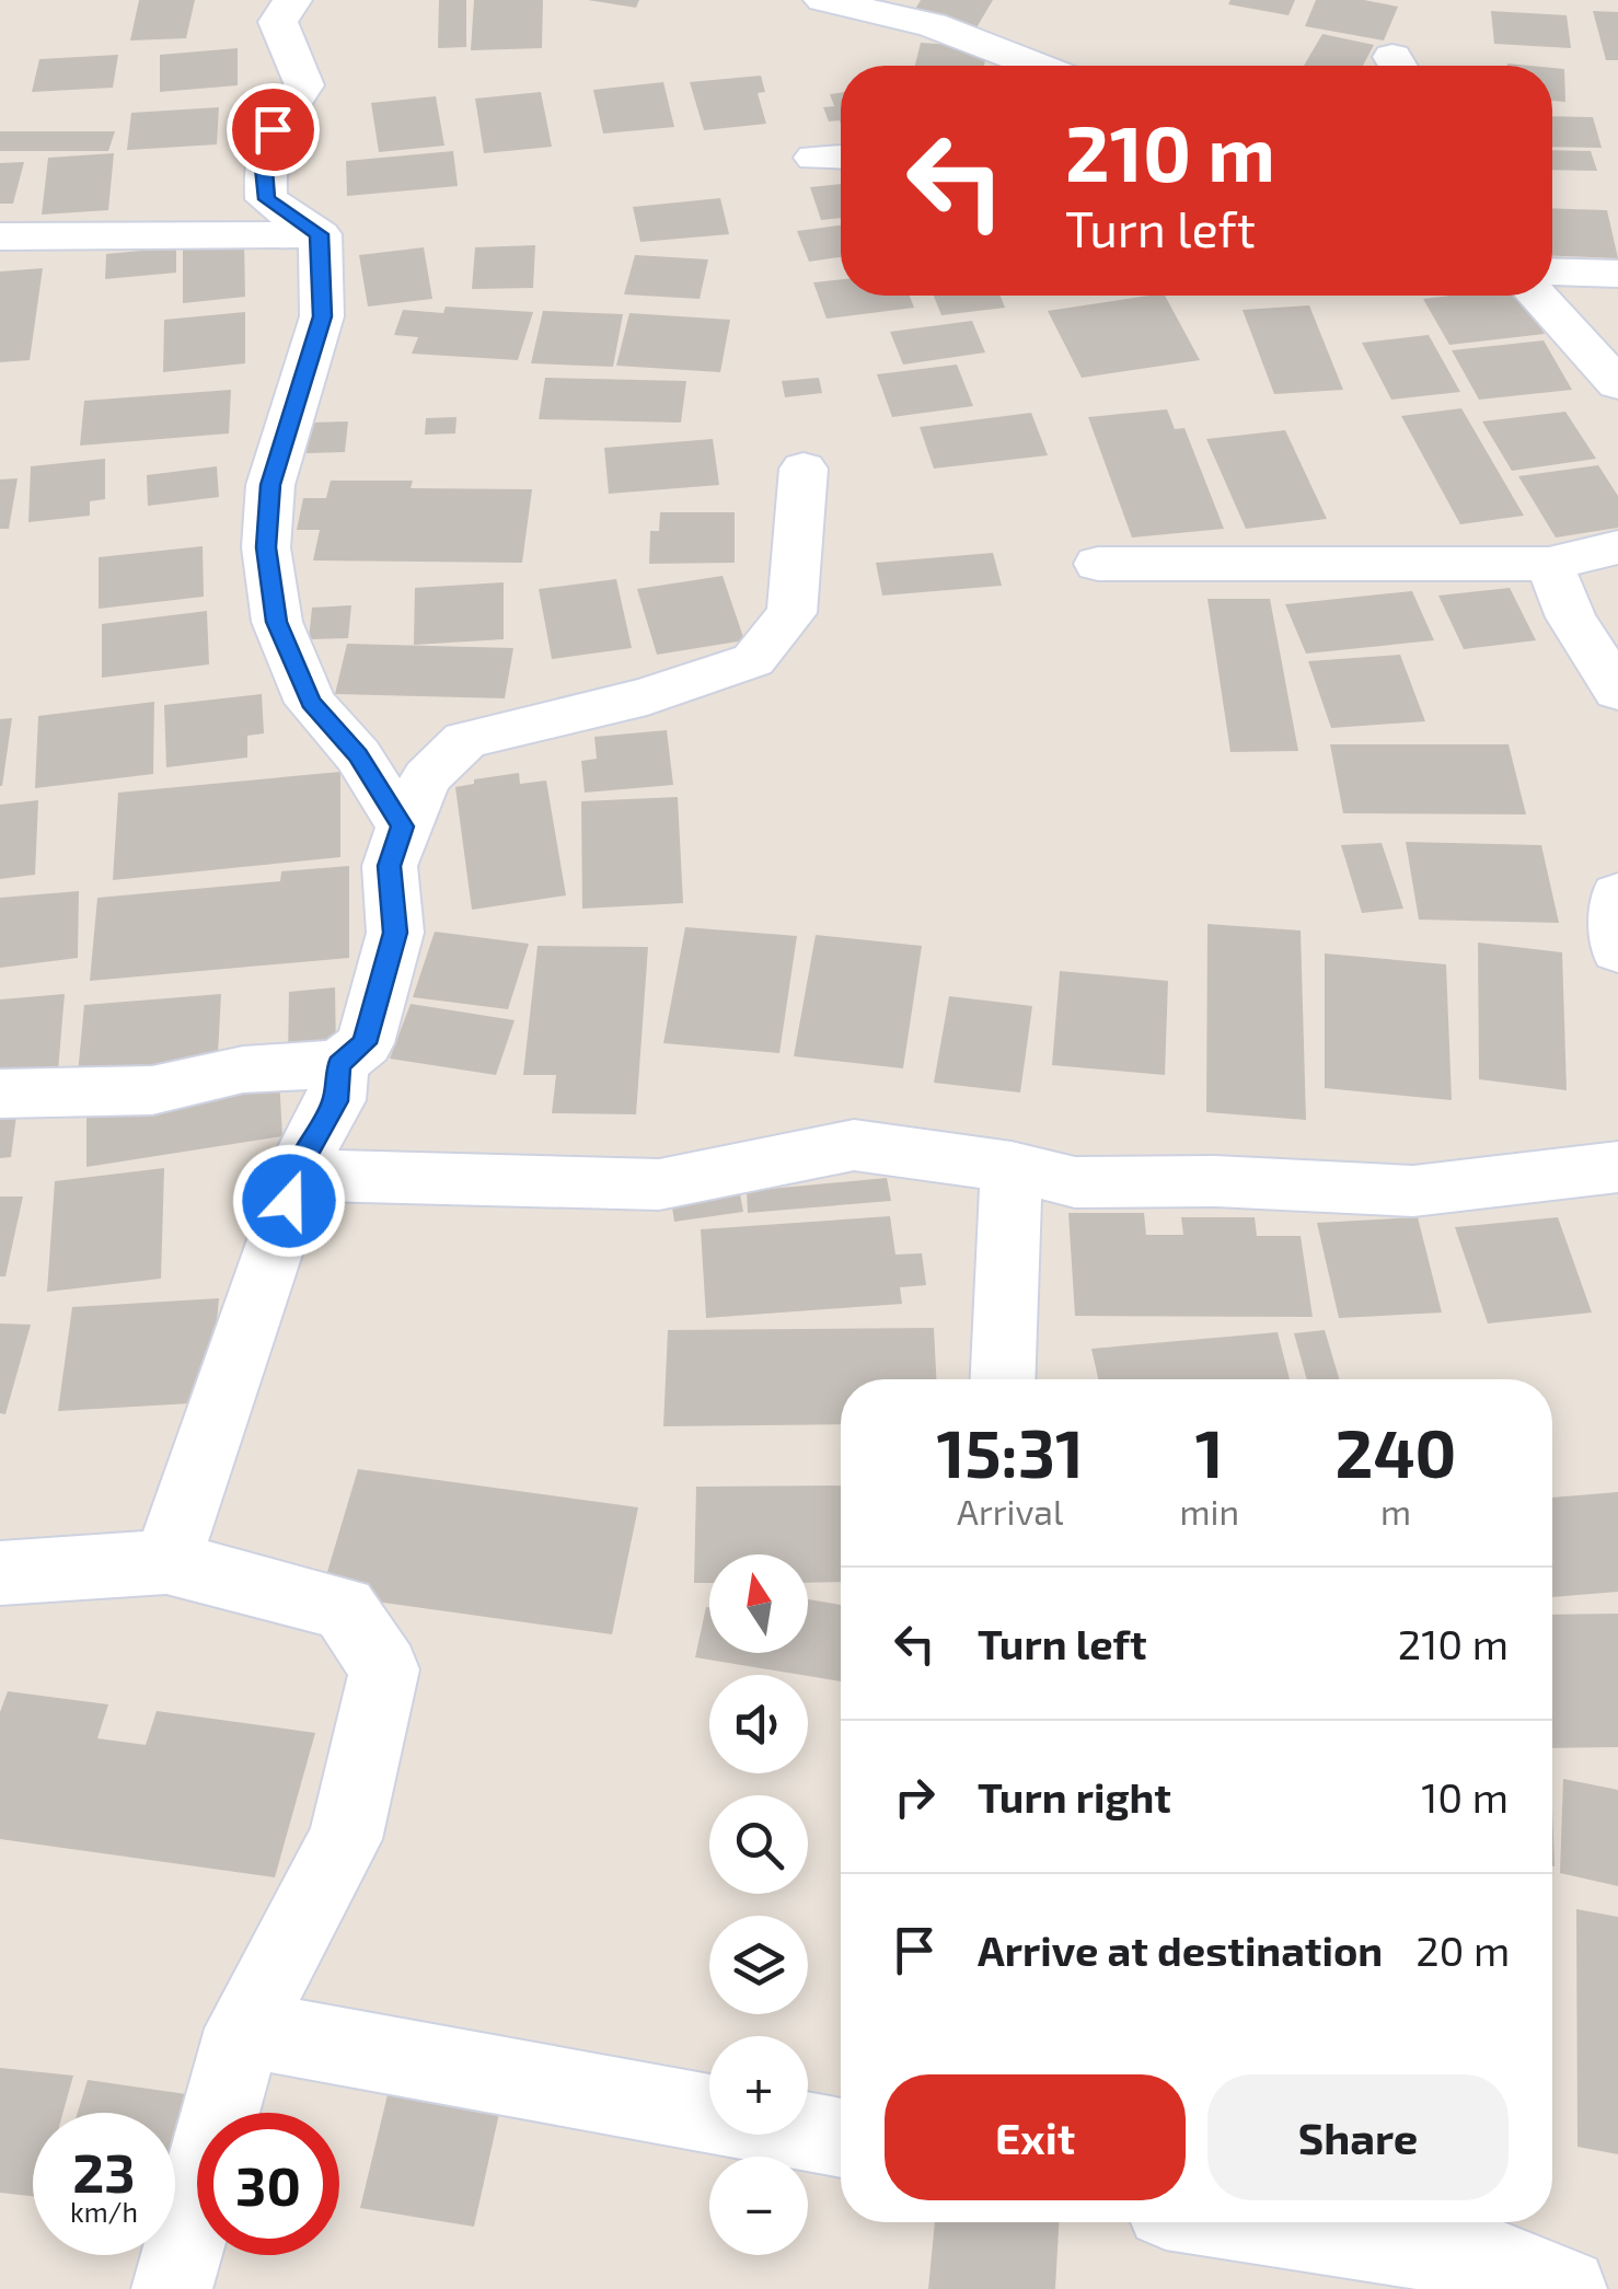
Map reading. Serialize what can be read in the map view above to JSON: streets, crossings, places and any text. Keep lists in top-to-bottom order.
{
  "north": "top",
  "page": {
    "turn": ["210 m", "Turn left"],
    "eta": [
      "15:31",
      "Arrival",
      "1",
      "min",
      "240",
      "m"
    ],
    "map_buttons": ["+", "−"],
    "list": [
      {
        "name": "Turn left",
        "value": "210 m"
      },
      {
        "name": "Turn right",
        "value": "10 m"
      },
      {
        "name": "Arrive at destination",
        "value": "20 m"
      }
    ],
    "buttons": ["Exit", "Share"],
    "speed": "23 km/h",
    "limit": "30"
  }
}
